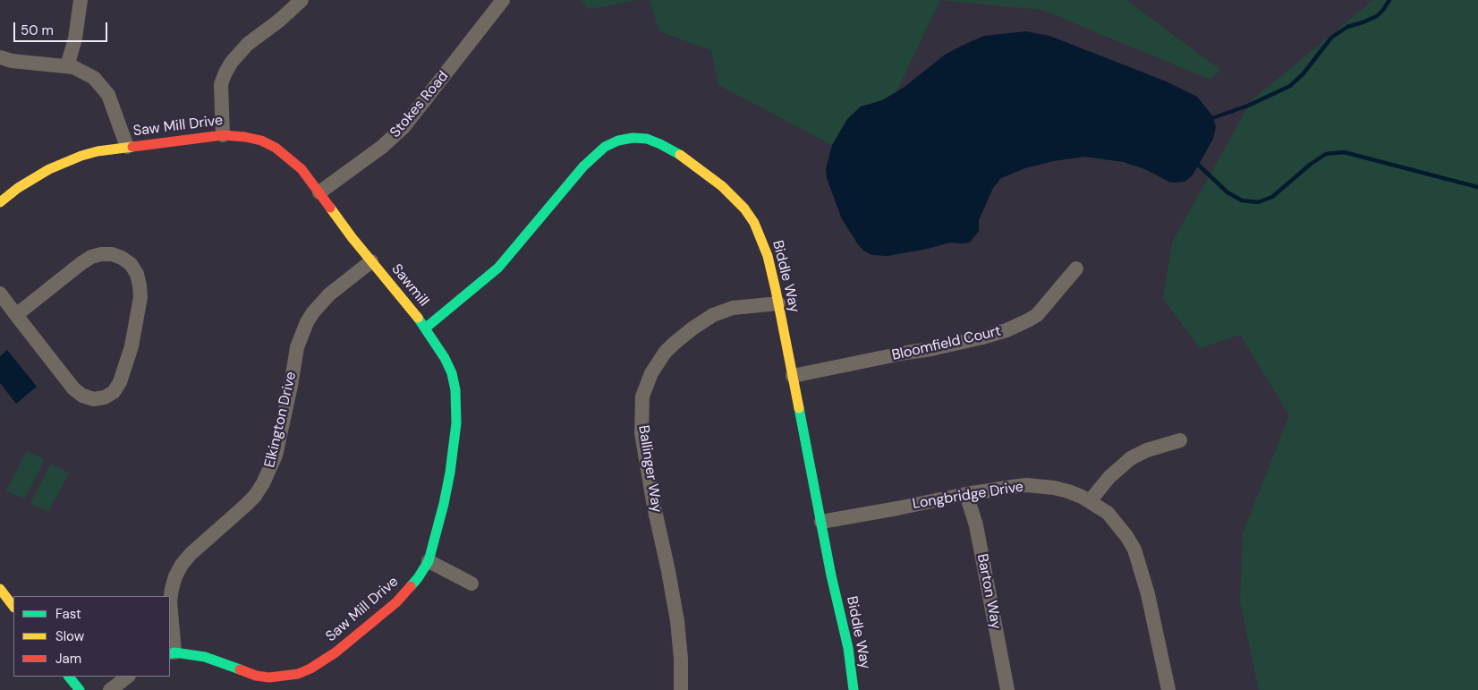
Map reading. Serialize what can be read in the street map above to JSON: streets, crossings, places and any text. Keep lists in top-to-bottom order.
{
  "streets": {
    "street": [
      "Stokes Road",
      "Saw Mill Drive",
      "Biddle Way",
      "Sawmill",
      "Bloomfield Court",
      "Elkington Drive",
      "Ballinger Way",
      "Longbridge Drive",
      "Barton Way"
    ]
  },
  "crossings": [
    ["Stokes Road", "Saw Mill Drive"],
    ["Saw Mill Drive", "Biddle Way"],
    ["Saw Mill Drive", "Sawmill"],
    ["Saw Mill Drive", "Elkington Drive"],
    ["Biddle Way", "Sawmill"],
    ["Biddle Way", "Bloomfield Court"],
    ["Biddle Way", "Ballinger Way"],
    ["Biddle Way", "Longbridge Drive"],
    ["Sawmill", "Elkington Drive"],
    ["Longbridge Drive", "Barton Way"]
  ],
  "legend": ["Fast", "Slow", "Jam"],
  "scale_bar": "50 m"
}
